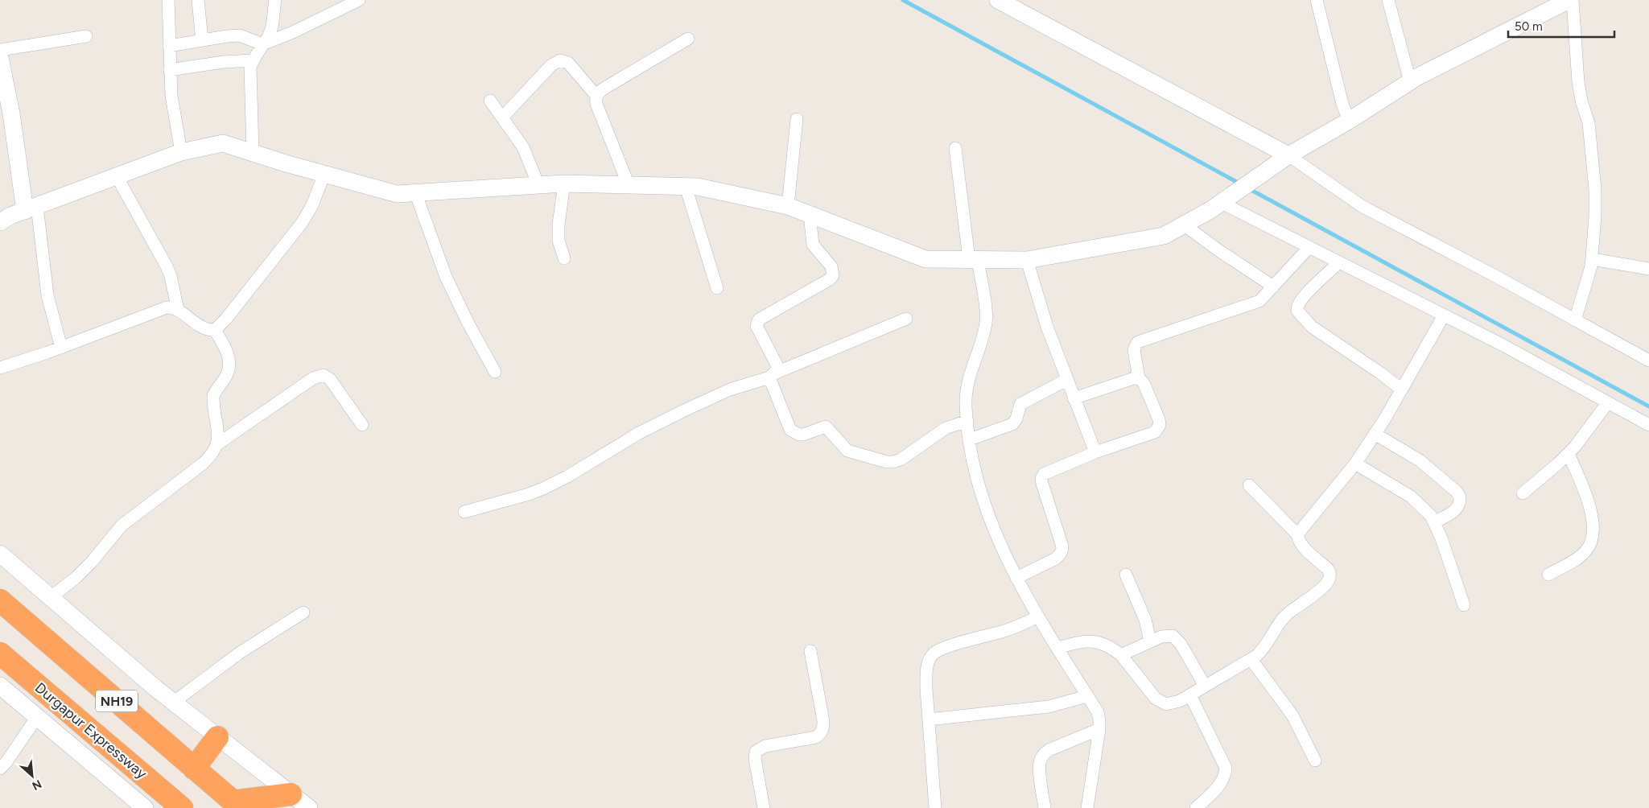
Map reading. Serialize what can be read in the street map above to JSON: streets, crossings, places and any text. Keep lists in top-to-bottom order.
{
  "streets": {
    "highway": ["NH19", "Durgapur Expressway"]
  },
  "scale_bar": "50 m",
  "north": "bottom right"
}
